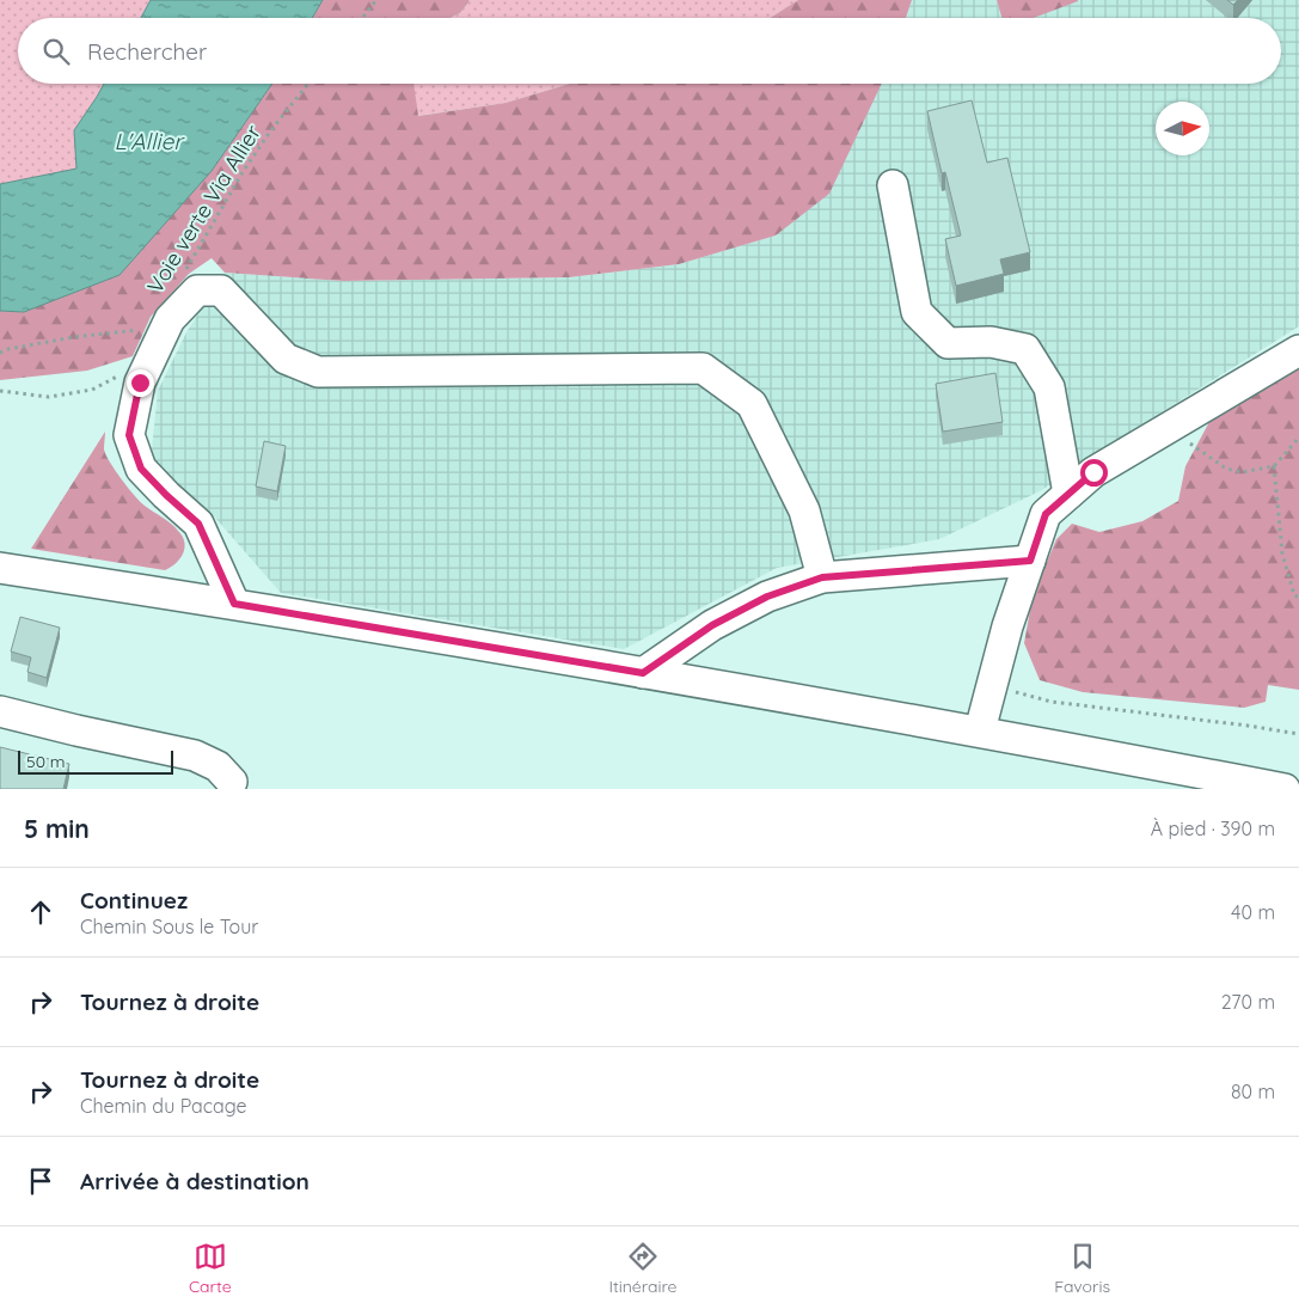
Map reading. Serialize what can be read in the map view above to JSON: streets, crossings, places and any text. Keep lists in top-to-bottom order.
{
  "streets": {
    "path": ["Voie verte Via Allier"]
  },
  "water": ["L'Allier"],
  "scale_bar": "50 m",
  "north": "right",
  "page": {
    "search": "Rechercher",
    "scale": "50 m",
    "heading": ["5 min", "À pied · 390 m"],
    "list": [
      ["Continuez", "Chemin Sous le Tour", "40 m"],
      ["Tournez à droite", "270 m"],
      ["Tournez à droite", "Chemin du Pacage", "80 m"],
      "Arrivée à destination"
    ],
    "nav": ["Carte", "Itinéraire", "Favoris"]
  }
}
